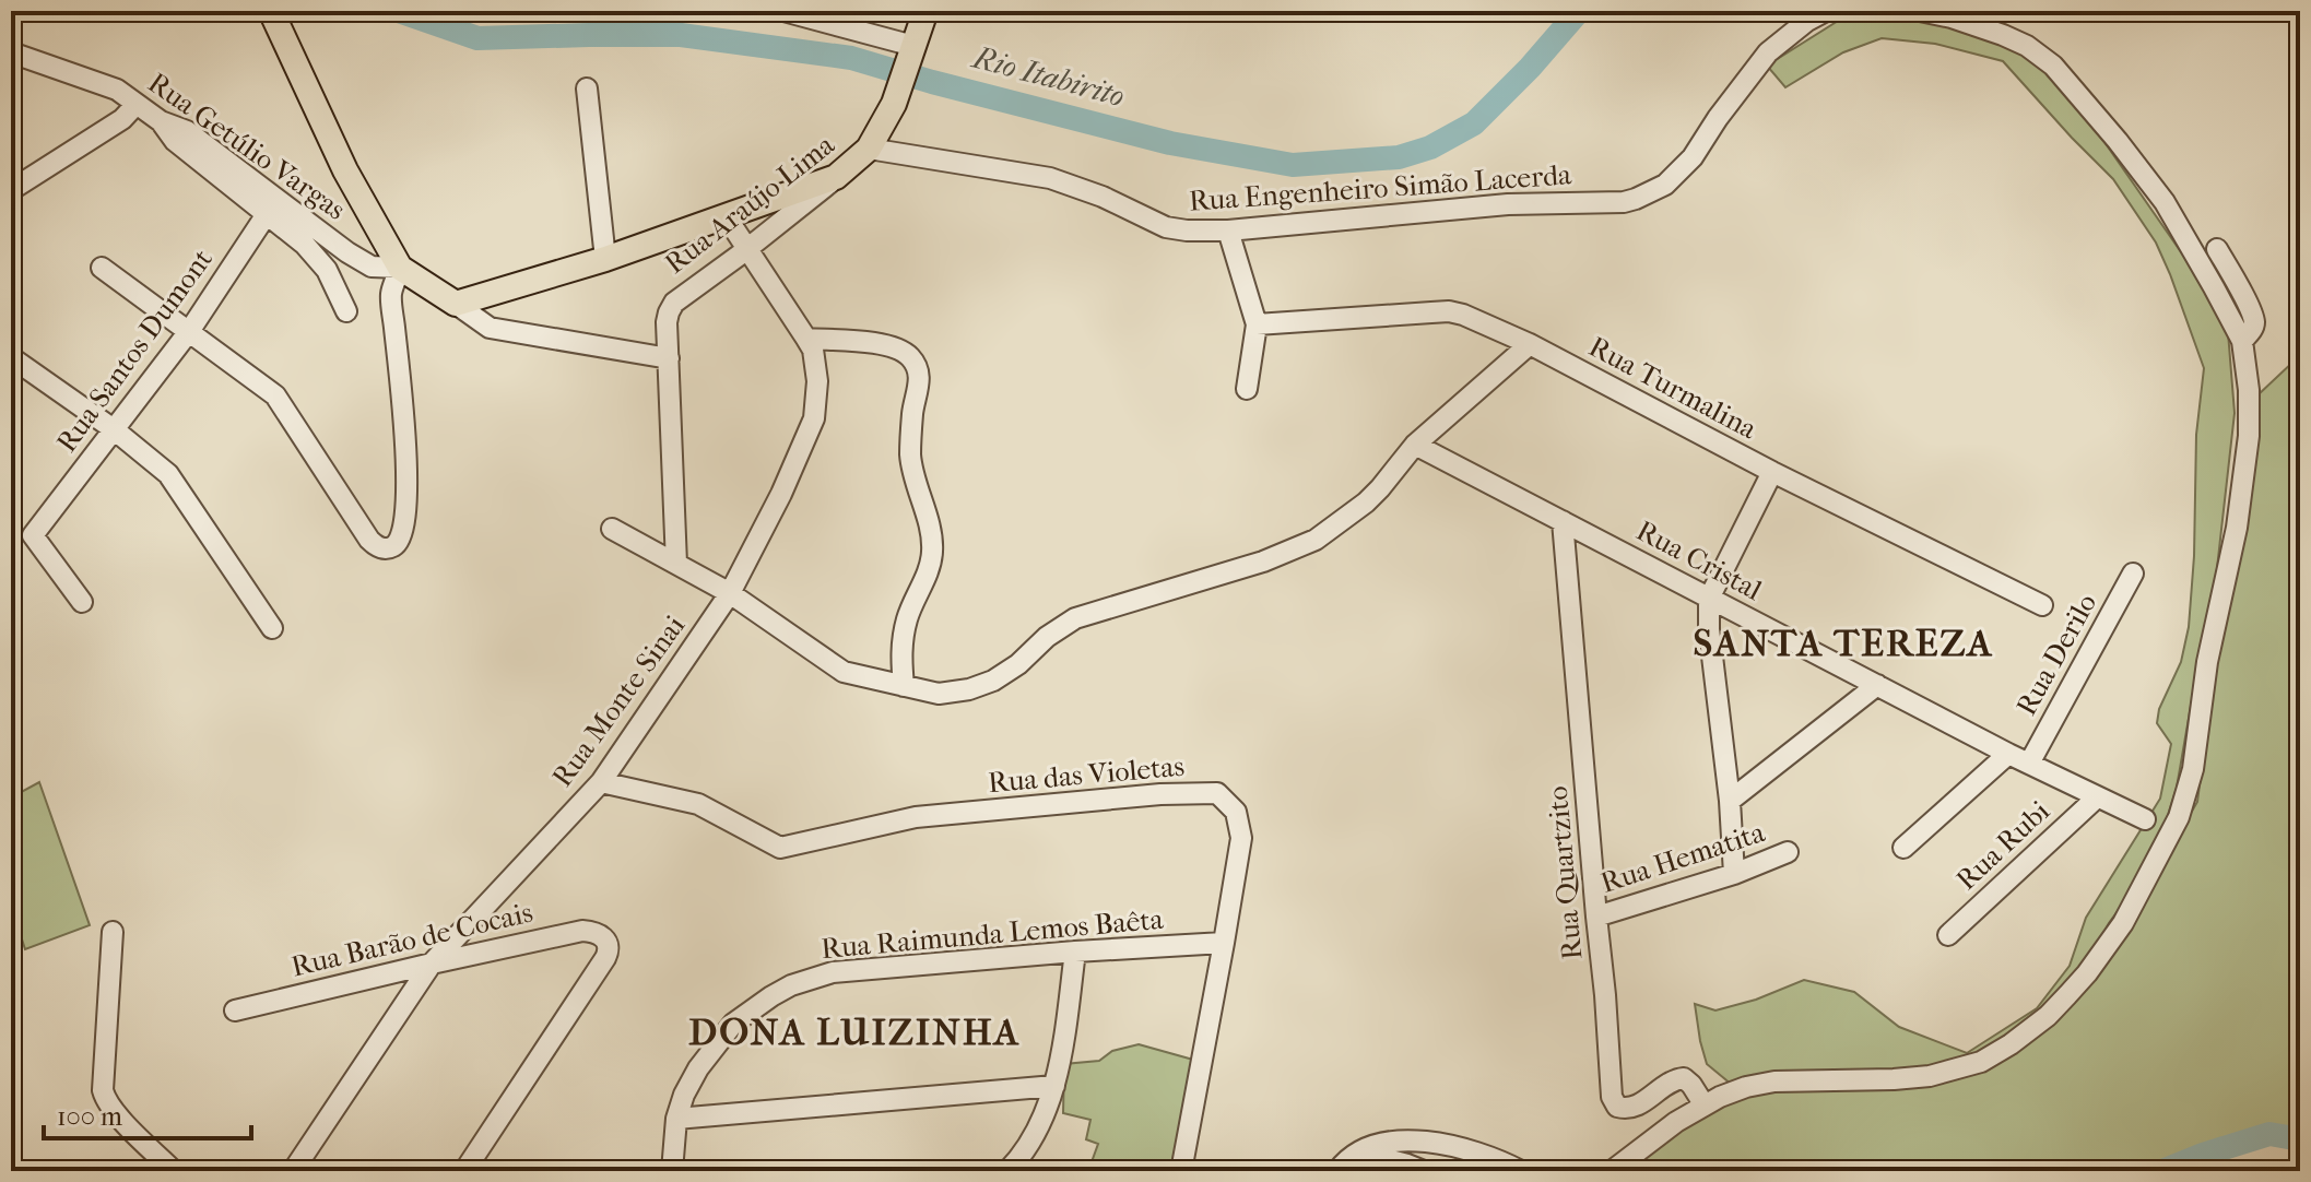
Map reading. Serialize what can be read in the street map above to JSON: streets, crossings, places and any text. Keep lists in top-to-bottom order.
{
  "streets": {
    "main road": ["Rua Araújo Lima"],
    "street": [
      "Rua Getúlio Vargas",
      "Rua Engenheiro Simão Lacerda",
      "Rua Santos Dumont",
      "Rua Turmalina",
      "Rua Cristal",
      "Rua Derilo",
      "Rua Monte Sinai",
      "Rua das Violetas",
      "Rua Rubi",
      "Rua Hematita",
      "Rua Quartzito",
      "Rua Raimunda Lemos Baêta",
      "Rua Barão de Cocais"
    ]
  },
  "crossings": [
    ["Rua Engenheiro Simão Lacerda", "Rua Araújo Lima"],
    ["Rua Araújo Lima", "Rua Monte Sinai"],
    ["Rua Cristal", "Rua Derilo"],
    ["Rua Cristal", "Rua Rubi"],
    ["Rua Cristal", "Rua Quartzito"],
    ["Rua Monte Sinai", "Rua das Violetas"],
    ["Rua Monte Sinai", "Rua Barão de Cocais"],
    ["Rua das Violetas", "Rua Raimunda Lemos Baêta"],
    ["Rua Hematita", "Rua Quartzito"]
  ],
  "districts": ["SANTA TEREZA", "DONA LUIZINHA"],
  "water": ["Rio Itabirito"],
  "scale_bar": "100 m"
}
